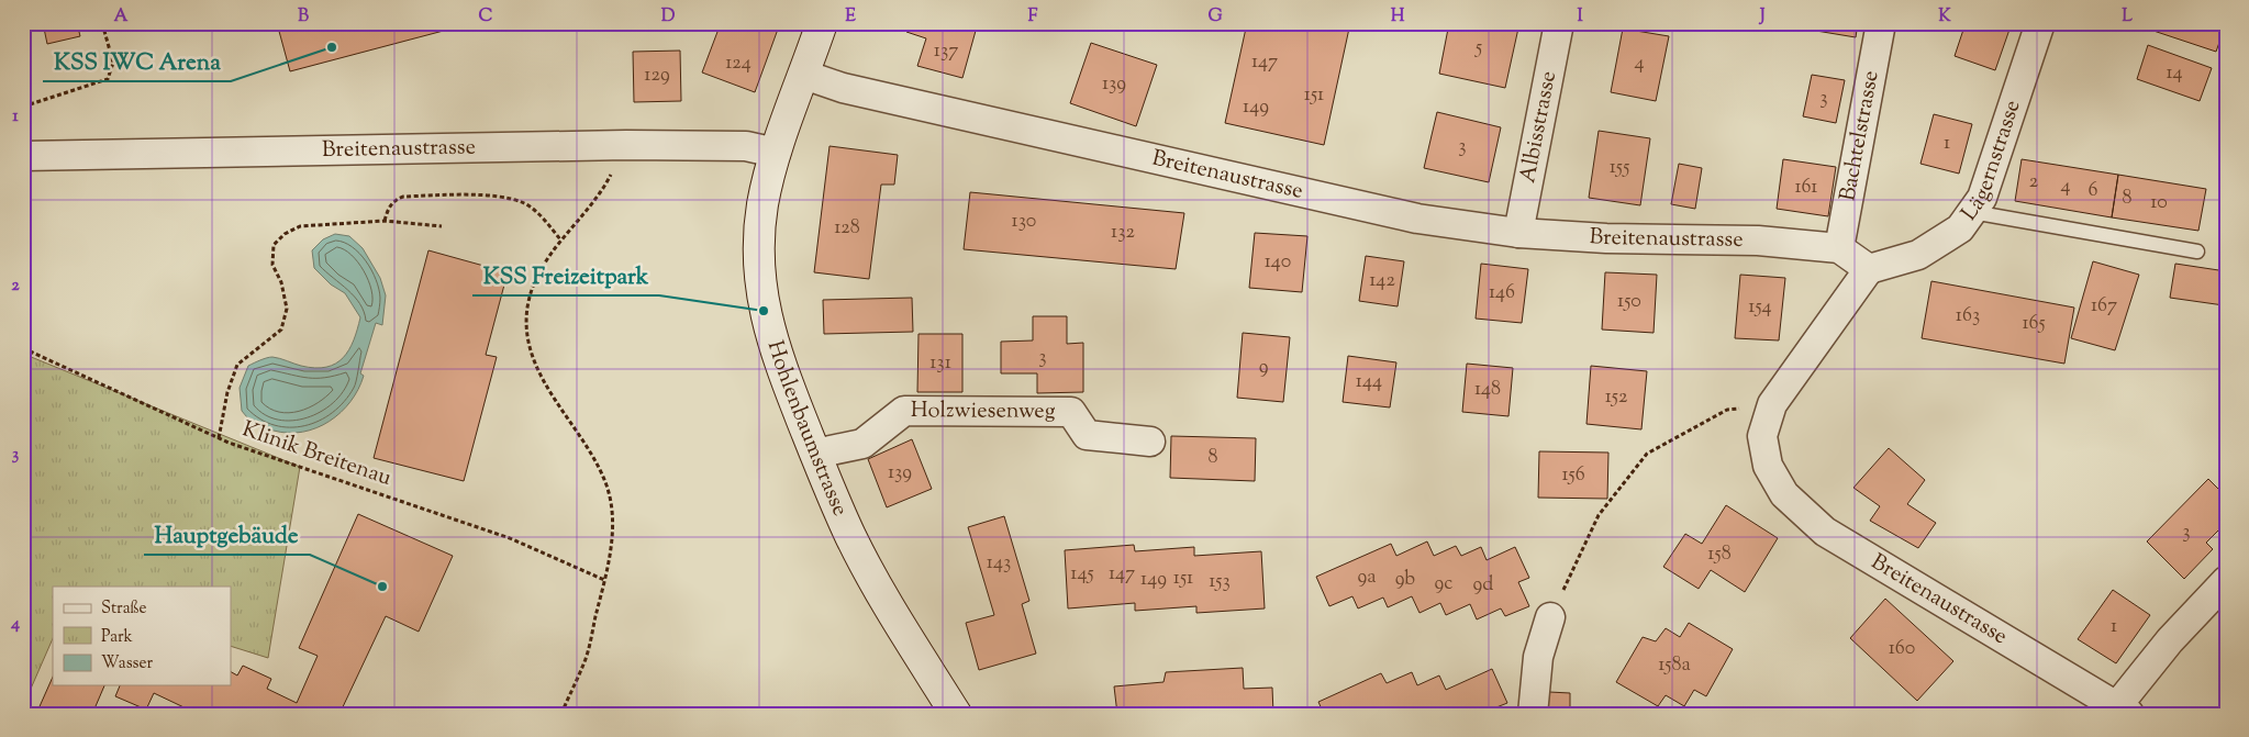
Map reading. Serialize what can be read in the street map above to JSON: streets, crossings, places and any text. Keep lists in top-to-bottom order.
{
  "streets": {
    "street": [
      "Albisstrasse",
      "Bachtelstrasse",
      "Breitenaustrasse",
      "Lägernstrasse",
      "Holzwiesenweg",
      "Hohlenbaumstrasse"
    ],
    "path": ["Klinik Breitenau"]
  },
  "crossings": [
    ["Albisstrasse", "Breitenaustrasse"],
    ["Bachtelstrasse", "Breitenaustrasse"],
    ["Breitenaustrasse", "Lägernstrasse"],
    ["Breitenaustrasse", "Hohlenbaumstrasse"],
    ["Holzwiesenweg", "Hohlenbaumstrasse"]
  ],
  "places": ["KSS IWC Arena", "KSS Freizeitpark", "Hauptgebäude"],
  "house_numbers": [
    "5",
    "137",
    "147",
    "124",
    "4",
    "14",
    "129",
    "139",
    "151",
    "3",
    "149",
    "1",
    "3",
    "155",
    "2",
    "4",
    "161",
    "6",
    "8",
    "10",
    "130",
    "128",
    "132",
    "140",
    "142",
    "146",
    "150",
    "167",
    "154",
    "163",
    "165",
    "3",
    "131",
    "9",
    "144",
    "148",
    "152",
    "8",
    "139",
    "156",
    "3",
    "158",
    "143",
    "145",
    "147",
    "9a",
    "151",
    "149",
    "9b",
    "153",
    "9c",
    "9d",
    "1",
    "160",
    "158a"
  ],
  "legend": ["Straße", "Park", "Wasser"],
  "grid": {
    "columns": [
      "A",
      "B",
      "C",
      "D",
      "E",
      "F",
      "G",
      "H",
      "I",
      "J",
      "K",
      "L"
    ],
    "rows": [
      "1",
      "2",
      "3",
      "4"
    ]
  }
}
